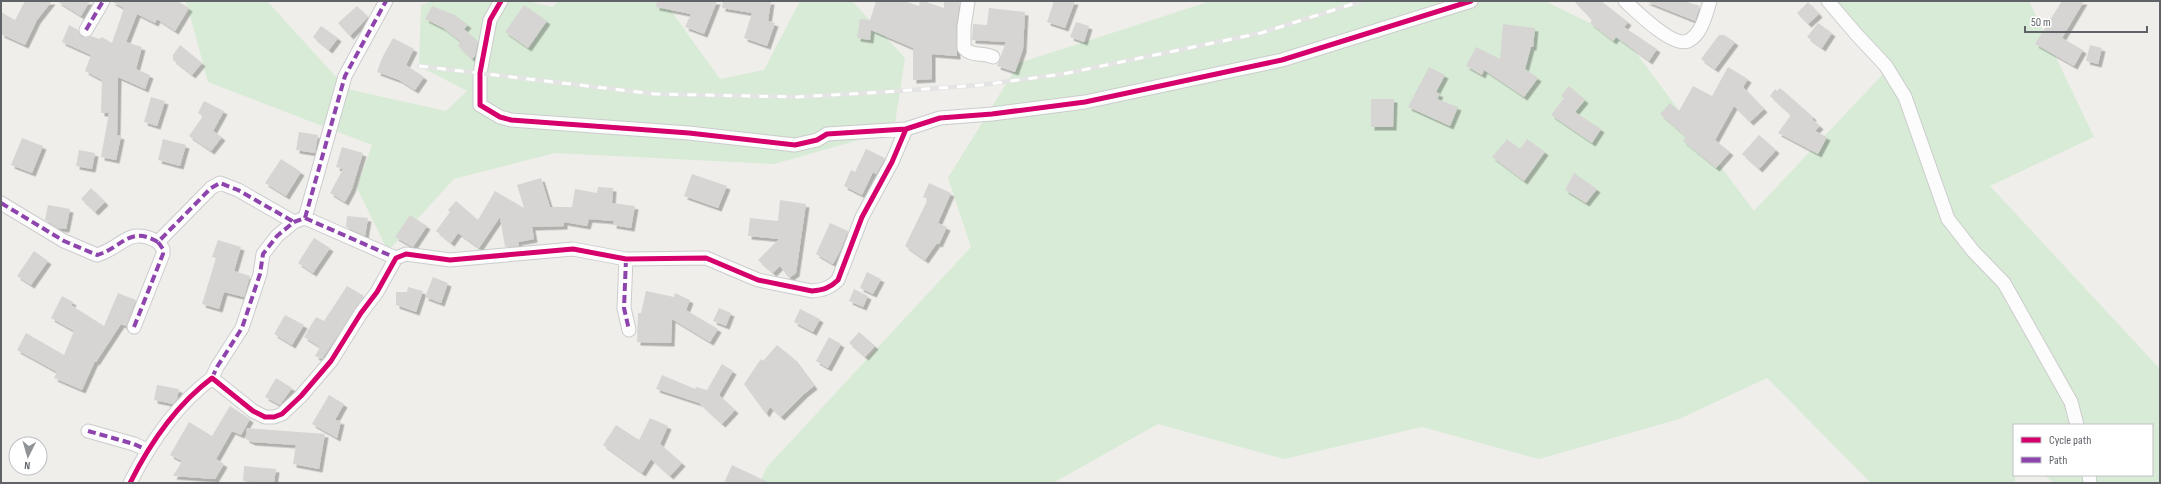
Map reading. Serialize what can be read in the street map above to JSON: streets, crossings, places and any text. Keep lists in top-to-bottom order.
{
  "legend": ["Cycle path", "Path"],
  "scale_bar": "50 m",
  "north": "bottom"
}
